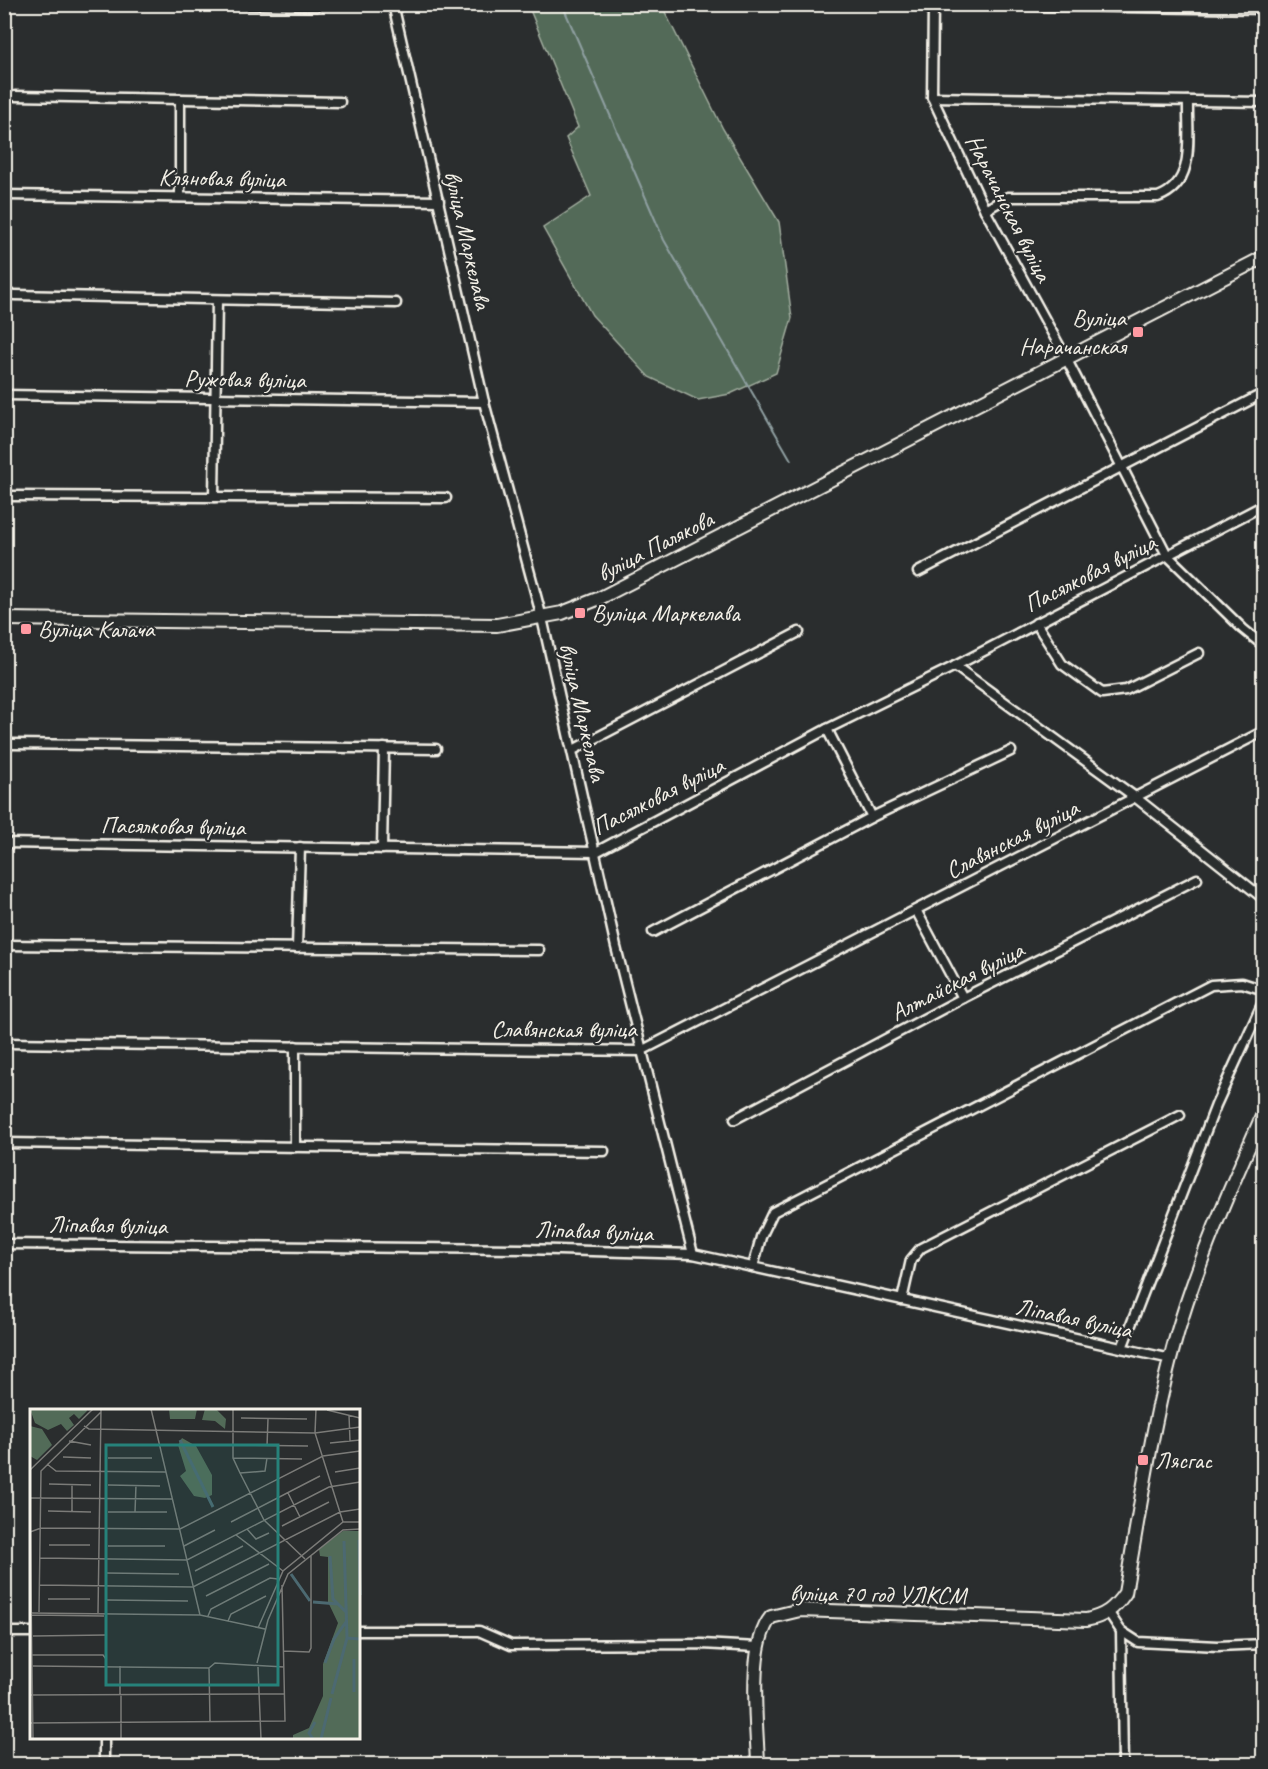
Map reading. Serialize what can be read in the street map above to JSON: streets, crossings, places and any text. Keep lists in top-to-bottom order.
{
  "streets": {
    "street": [
      "Кляновая вуліца",
      "Нарачанская вуліца",
      "вуліца Маркелава",
      "Ружовая вуліца",
      "вуліца Палякова",
      "Пасялковая вуліца",
      "Славянская вуліца",
      "Алтайская вуліца",
      "Ліпавая вуліца",
      "вуліца 70 год УЛКСМ"
    ]
  },
  "crossings": [
    ["Кляновая вуліца", "вуліца Маркелава"],
    ["Нарачанская вуліца", "вуліца Палякова"],
    ["Нарачанская вуліца", "Пасялковая вуліца"],
    ["вуліца Маркелава", "Ружовая вуліца"],
    ["вуліца Маркелава", "вуліца Палякова"],
    ["вуліца Маркелава", "Пасялковая вуліца"],
    ["вуліца Маркелава", "Славянская вуліца"],
    ["вуліца Маркелава", "Ліпавая вуліца"]
  ],
  "places": {
    "transit": [
      "Вуліца Нарачанская",
      "Вуліца Маркелава",
      "Вуліца Калача",
      "Лясгас"
    ]
  }
}
